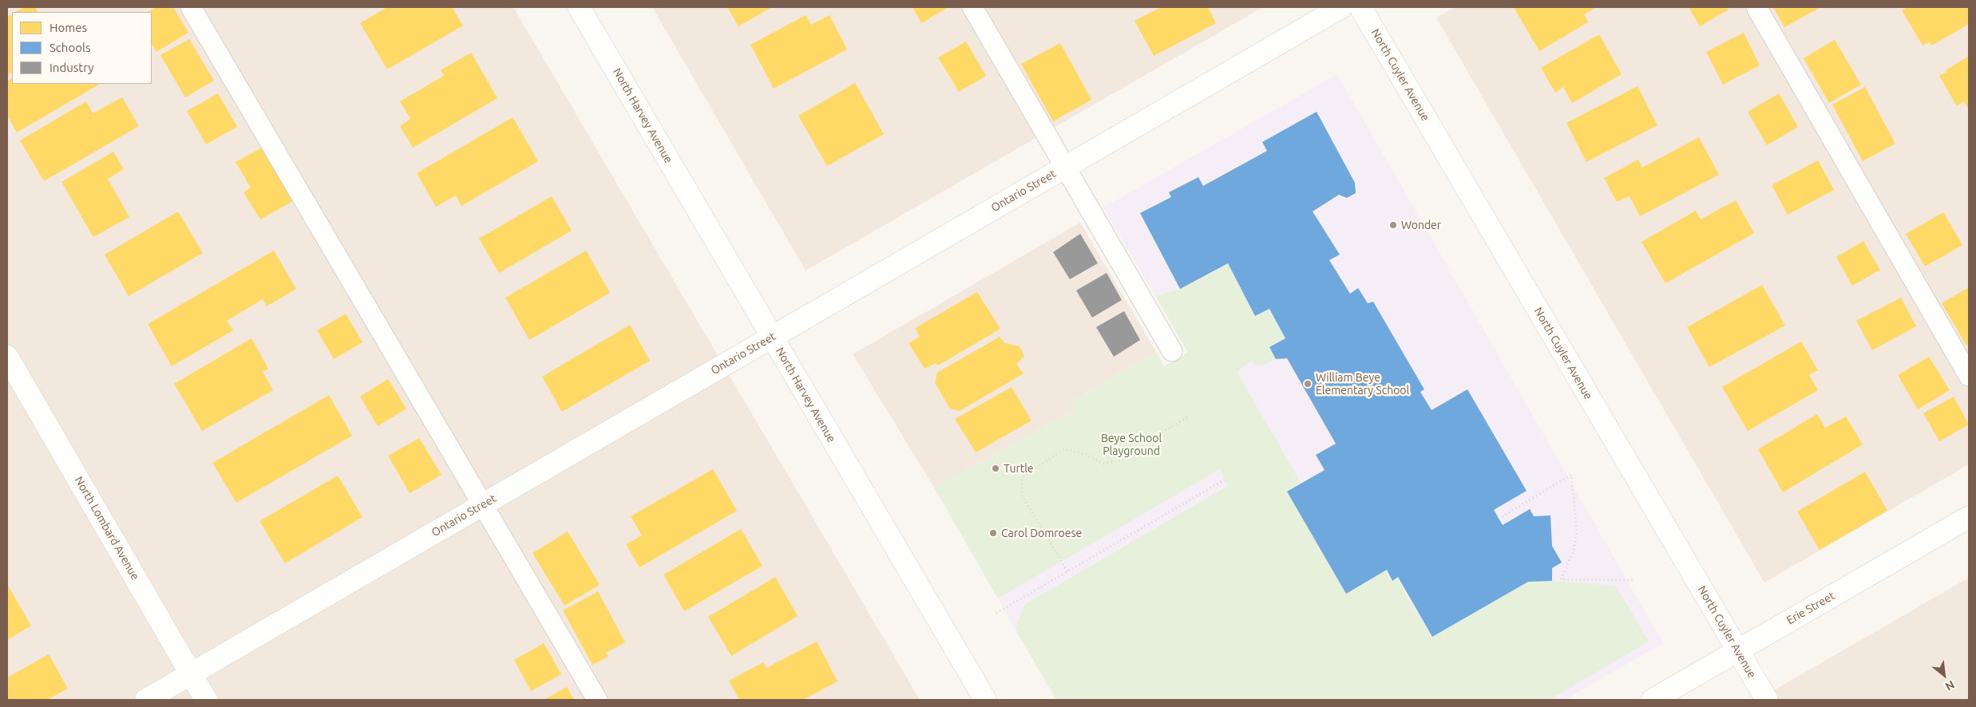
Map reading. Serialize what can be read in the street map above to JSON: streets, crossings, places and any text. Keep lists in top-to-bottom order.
{
  "streets": {
    "street": [
      "North Cuyler Avenue",
      "North Harvey Avenue",
      "Ontario Street",
      "North Lombard Avenue",
      "Erie Street"
    ]
  },
  "crossings": [
    ["North Cuyler Avenue", "Erie Street"],
    ["North Harvey Avenue", "Ontario Street"],
    ["Ontario Street", "North Lombard Avenue"]
  ],
  "parks": ["Beye School Playground"],
  "places": [
    "Wonder",
    "William Beye Elementary School",
    "Turtle",
    "Carol Domroese"
  ],
  "legend": ["Homes", "Schools", "Industry"],
  "north": "bottom right"
}
